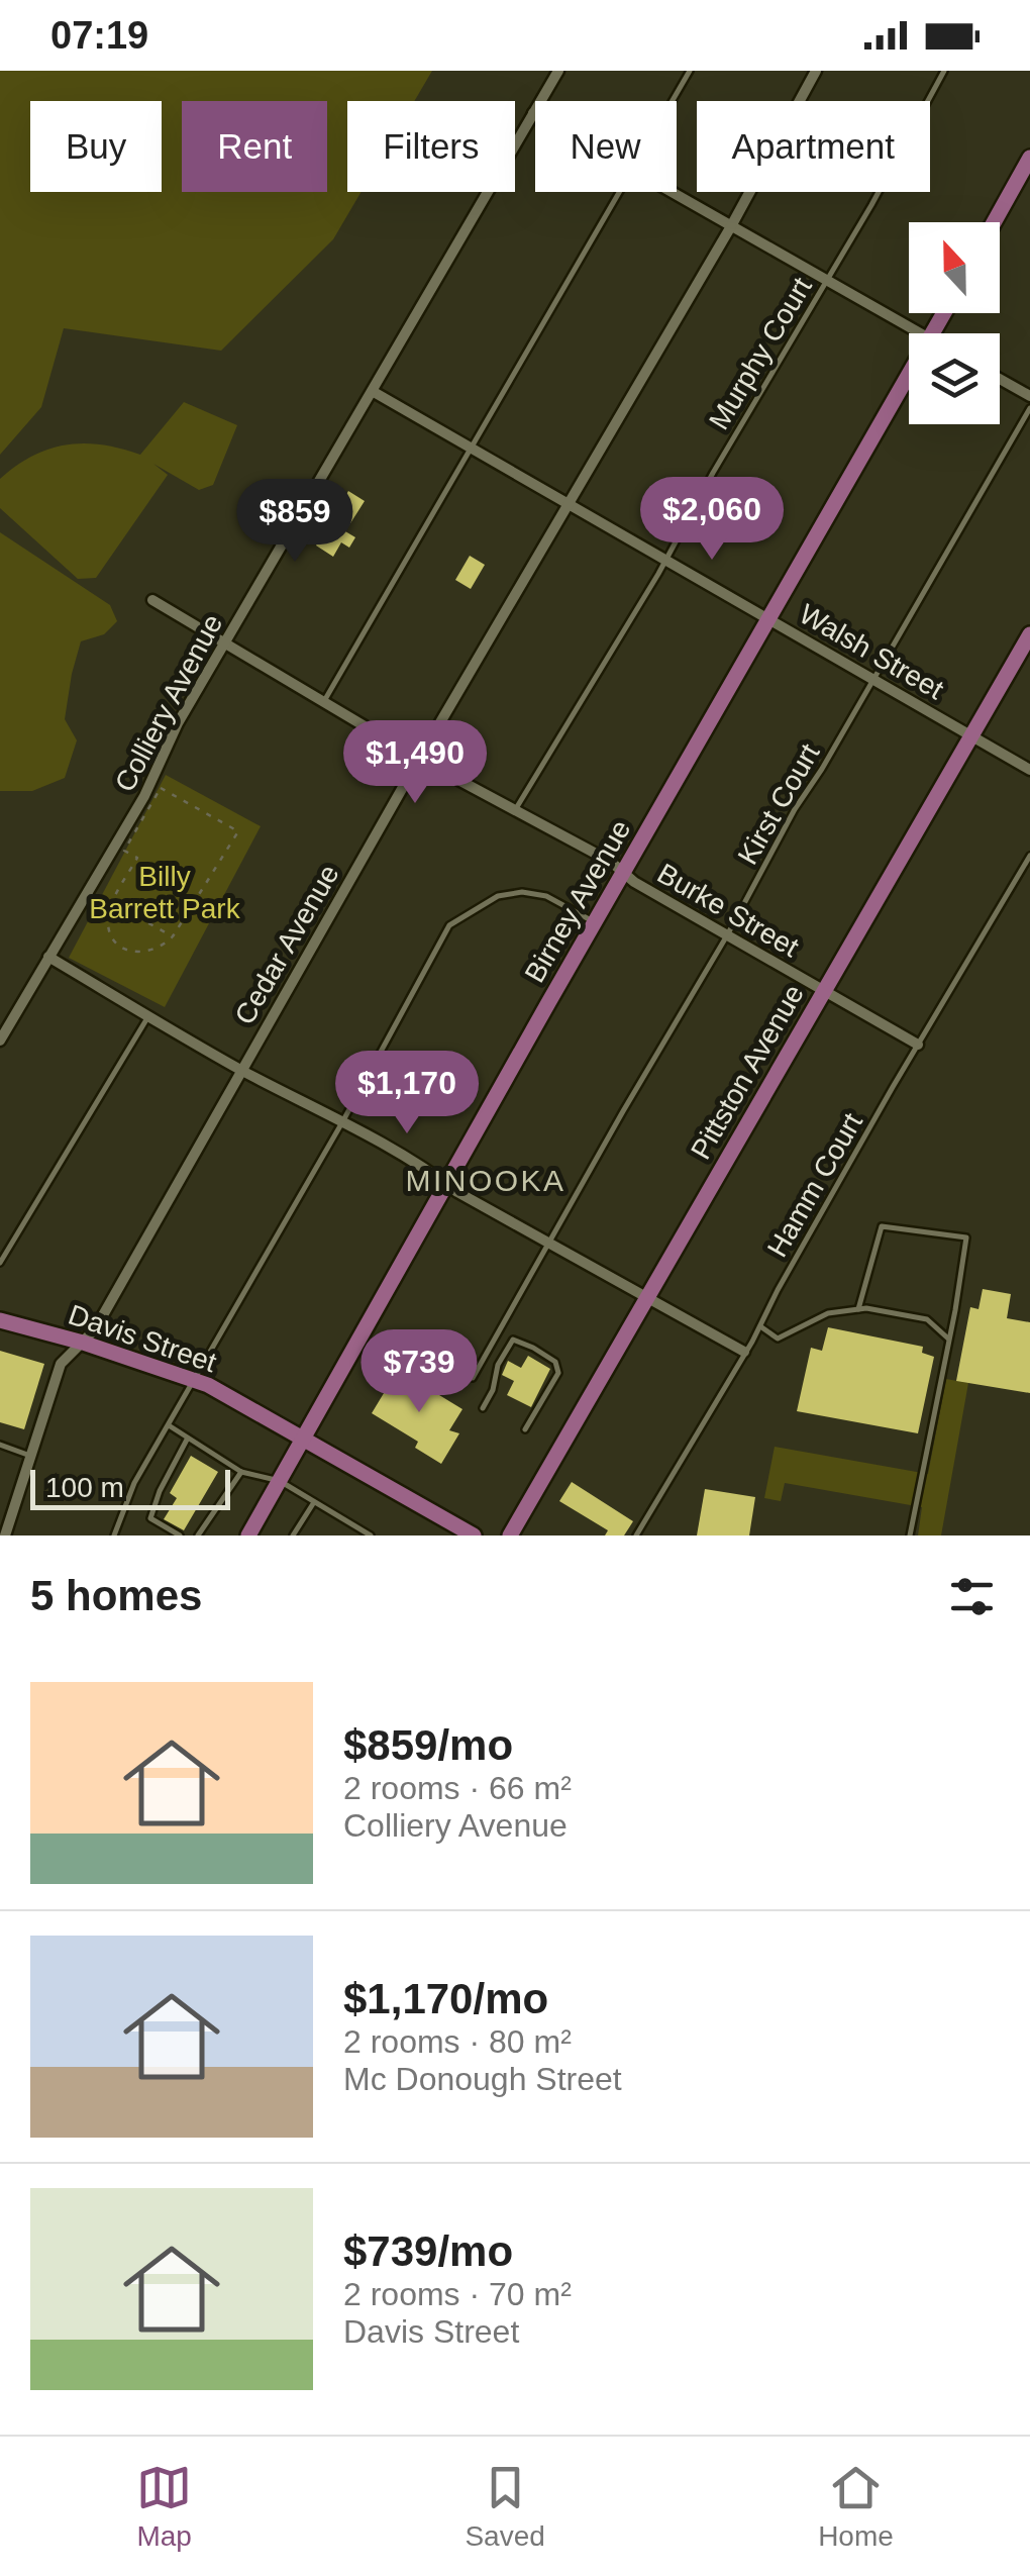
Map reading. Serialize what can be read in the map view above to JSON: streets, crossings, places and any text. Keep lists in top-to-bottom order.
{
  "streets": {
    "main road": ["Birney Avenue", "Pittston Avenue", "Davis Street"],
    "street": [
      "Walsh Street",
      "Colliery Avenue",
      "Burke Street",
      "Cedar Avenue"
    ],
    "lane": ["Murphy Court", "Kirst Court", "Hamm Court"]
  },
  "crossings": [
    ["Murphy Court", "Walsh Street"],
    ["Murphy Court", "Burke Street"],
    ["Walsh Street", "Colliery Avenue"],
    ["Walsh Street", "Kirst Court"],
    ["Walsh Street", "Birney Avenue"],
    ["Walsh Street", "Cedar Avenue"],
    ["Walsh Street", "Pittston Avenue"],
    ["Colliery Avenue", "Burke Street"],
    ["Kirst Court", "Burke Street"],
    ["Birney Avenue", "Burke Street"],
    ["Birney Avenue", "Davis Street"],
    ["Burke Street", "Cedar Avenue"],
    ["Burke Street", "Pittston Avenue"],
    ["Burke Street", "Hamm Court"],
    ["Cedar Avenue", "Davis Street"]
  ],
  "districts": ["MINOOKA"],
  "parks": ["Billy Barrett Park"],
  "scale_bar": "100 m",
  "north": "top",
  "page": {
    "status": "07:19",
    "chip": [
      "Buy",
      "Rent",
      "Filters",
      "New",
      "Apartment"
    ],
    "price": [
      "$2,060",
      "$859",
      "$1,490",
      "$1,170",
      "$739"
    ],
    "scale": "100 m",
    "heading": "5 homes",
    "list": [
      {
        "name": "$859/mo",
        "note": "2 rooms · 66 m² · Colliery Avenue"
      },
      {
        "name": "$1,170/mo",
        "note": "2 rooms · 80 m² · Mc Donough Street"
      },
      {
        "name": "$739/mo",
        "note": "2 rooms · 70 m² · Davis Street"
      }
    ],
    "tabs": ["Map", "Saved", "Home"]
  }
}
